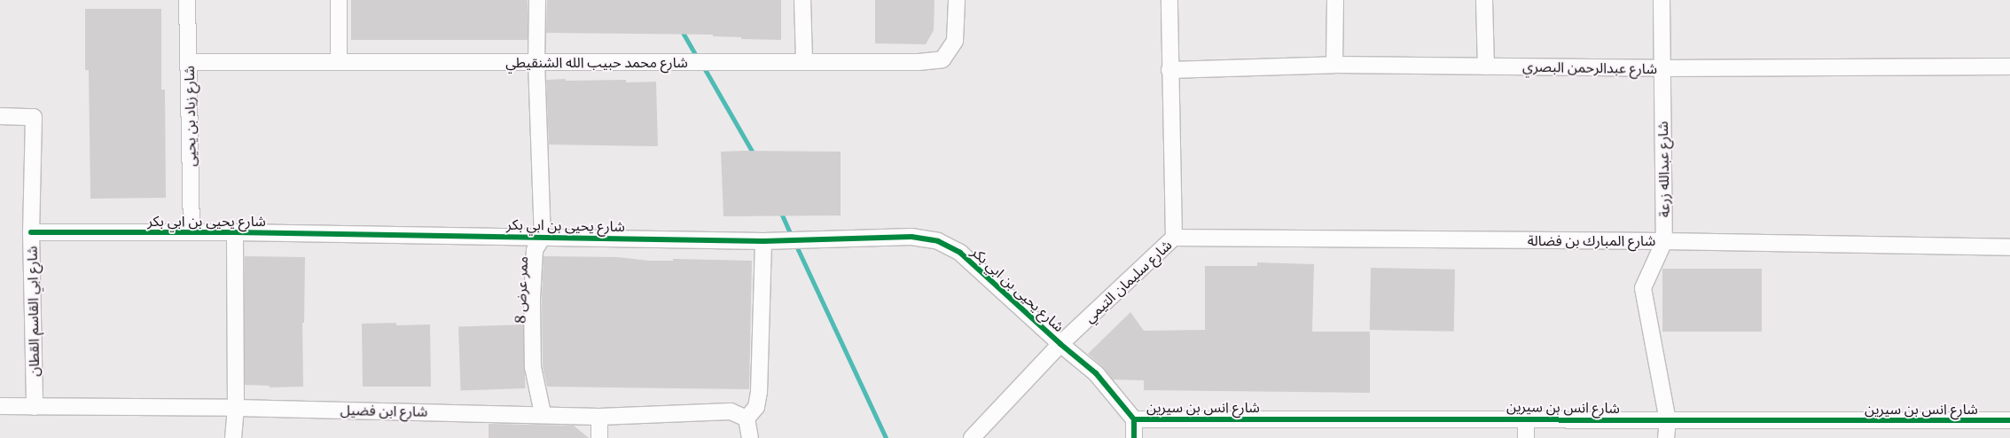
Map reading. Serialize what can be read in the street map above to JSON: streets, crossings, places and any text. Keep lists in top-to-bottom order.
{
  "streets": {
    "street": [
      "شارع محمد حبيب الله الشنقيطي",
      "شارع عبدالرحمن البصري",
      "شارع زياد بن يحيى",
      "شارع عبدالله زرعة",
      "شارع يحيى بن ابي بكر",
      "شارع المبارك بن فضالة",
      "شارع سليمان التيمي",
      "ممر عرض 8",
      "شارع ابي القاسم القطان",
      "شارع انس بن سيرين",
      "شارع ابن فضيل"
    ]
  },
  "crossings": [
    ["شارع محمد حبيب الله الشنقيطي", "شارع زياد بن يحيى"],
    ["شارع محمد حبيب الله الشنقيطي", "ممر عرض 8"],
    ["شارع عبدالرحمن البصري", "شارع عبدالله زرعة"],
    ["شارع عبدالرحمن البصري", "شارع سليمان التيمي"],
    ["شارع زياد بن يحيى", "شارع يحيى بن ابي بكر"],
    ["شارع عبدالله زرعة", "شارع المبارك بن فضالة"],
    ["شارع عبدالله زرعة", "شارع انس بن سيرين"],
    ["شارع يحيى بن ابي بكر", "شارع سليمان التيمي"],
    ["شارع يحيى بن ابي بكر", "ممر عرض 8"],
    ["شارع يحيى بن ابي بكر", "شارع ابي القاسم القطان"],
    ["شارع يحيى بن ابي بكر", "شارع انس بن سيرين"],
    ["شارع المبارك بن فضالة", "شارع سليمان التيمي"],
    ["ممر عرض 8", "شارع ابن فضيل"],
    ["شارع ابي القاسم القطان", "شارع ابن فضيل"]
  ]
}
